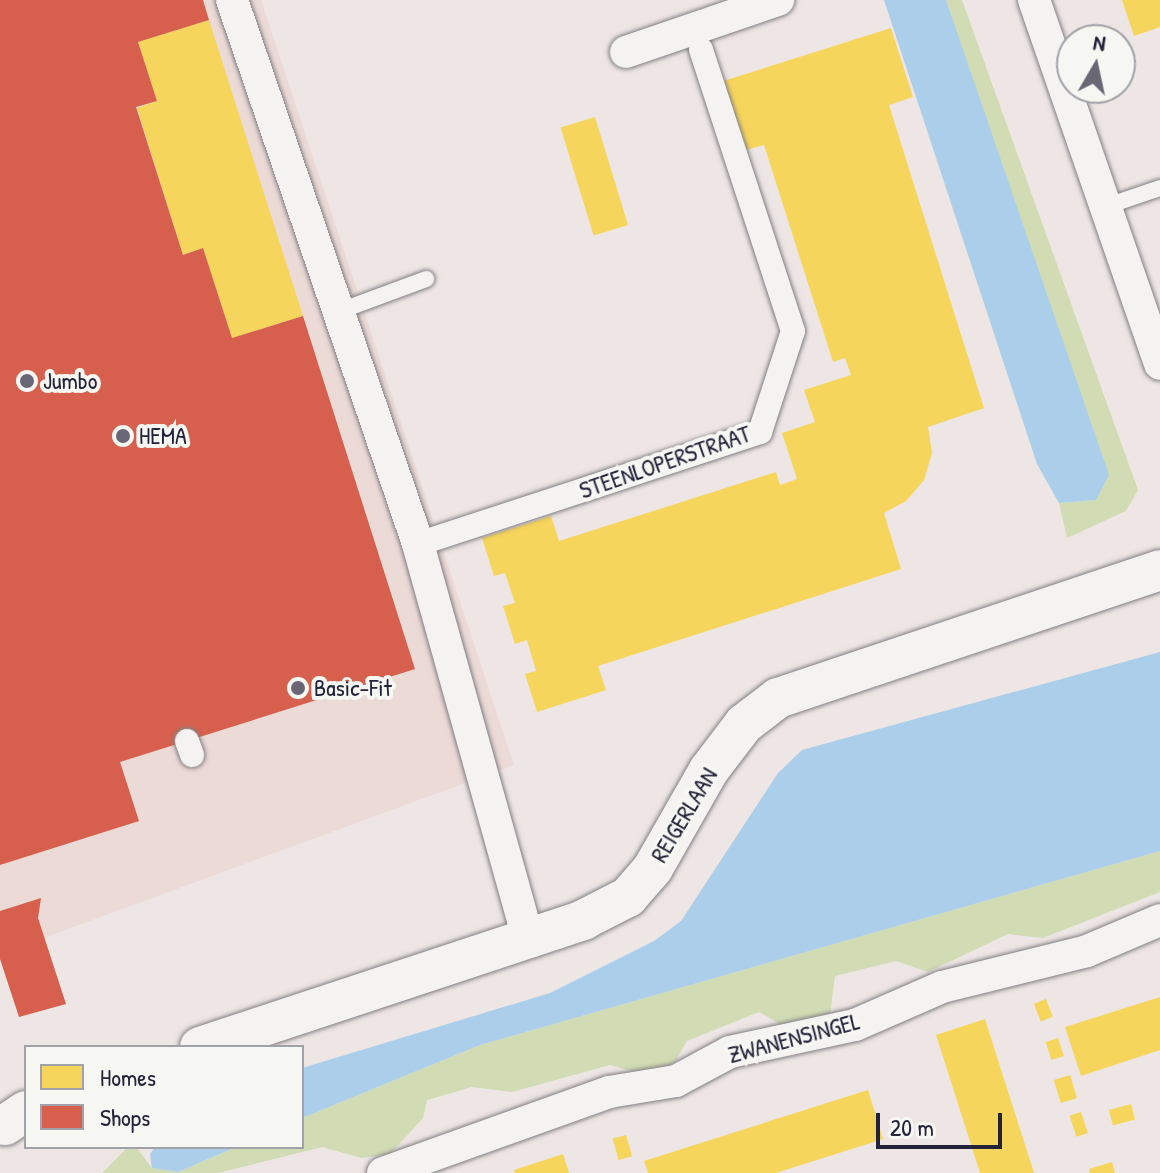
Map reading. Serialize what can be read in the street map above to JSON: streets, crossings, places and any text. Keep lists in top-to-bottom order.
{
  "streets": {
    "street": ["STEENLOPERSTRAAT", "REIGERLAAN", "ZWANENSINGEL"]
  },
  "places": ["Jumbo", "HEMA", "Basic-Fit"],
  "legend": ["Homes", "Shops"],
  "scale_bar": "20 m",
  "north": "top"
}
